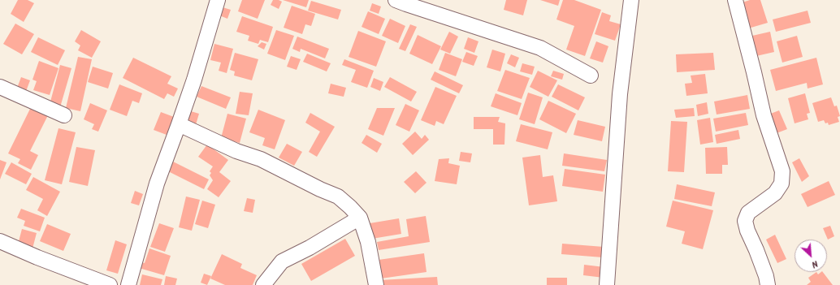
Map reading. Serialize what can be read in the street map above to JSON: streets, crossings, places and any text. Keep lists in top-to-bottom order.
{
  "north": "bottom right"
}
